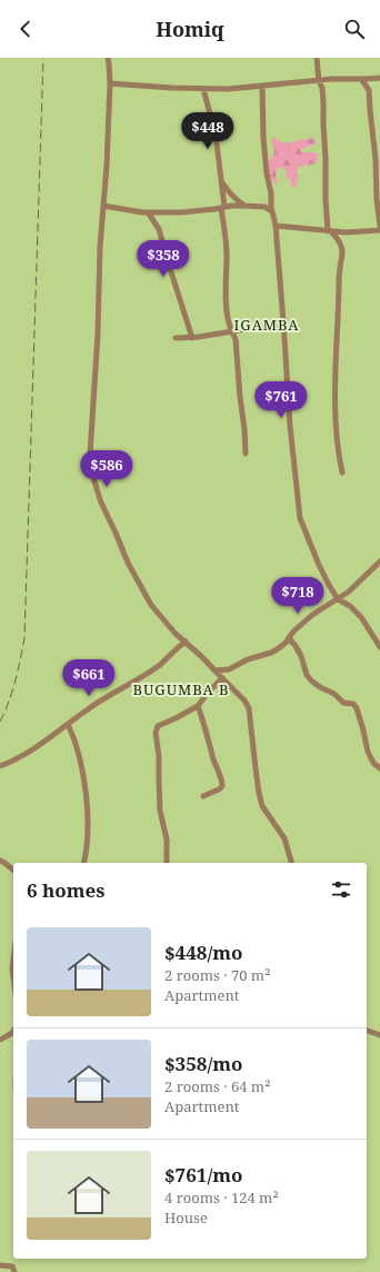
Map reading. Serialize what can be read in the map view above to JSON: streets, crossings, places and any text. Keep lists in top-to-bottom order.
{
  "districts": ["IGAMBA", "BUGUMBA B"],
  "page": {
    "header": "Homiq",
    "price": [
      "$448",
      "$358",
      "$761",
      "$586",
      "$718",
      "$661"
    ],
    "heading": "6 homes",
    "list": [
      {
        "name": "$448/mo",
        "note": "2 rooms · 70 m² · Apartment"
      },
      {
        "name": "$358/mo",
        "note": "2 rooms · 64 m² · Apartment"
      },
      {
        "name": "$761/mo",
        "note": "4 rooms · 124 m² · House"
      }
    ]
  }
}
